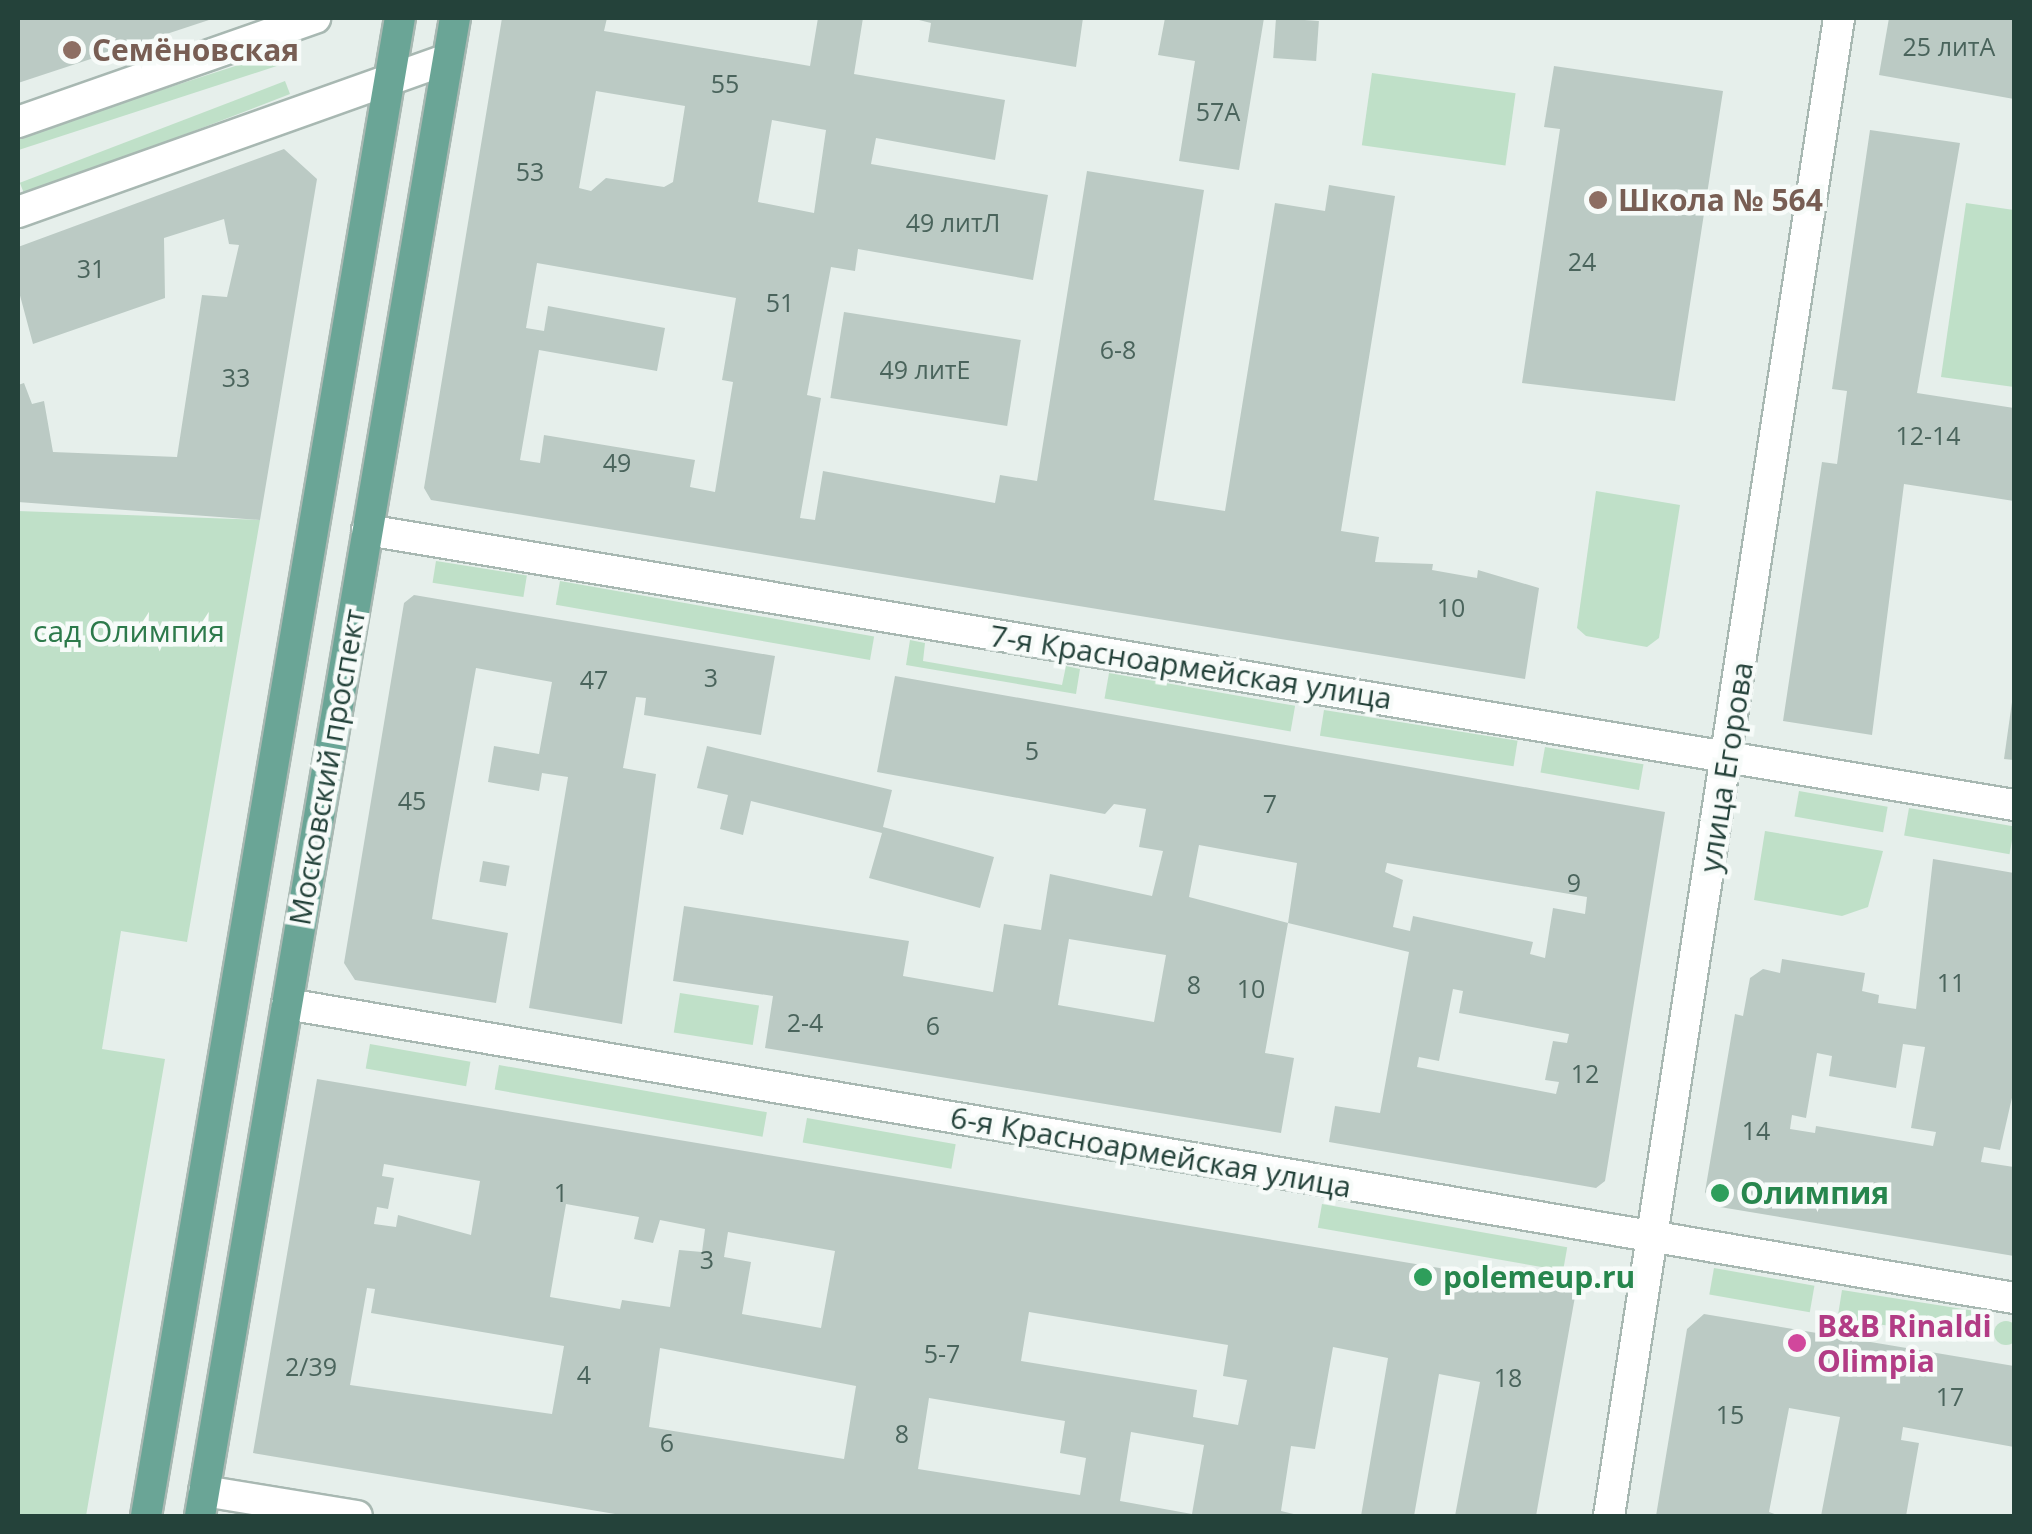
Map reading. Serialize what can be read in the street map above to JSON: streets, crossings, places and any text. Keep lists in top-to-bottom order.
{
  "streets": {
    "main road": ["Московский проспект"],
    "street": ["7-я Красноармейская улица", "улица Егорова", "6-я Красноармейская улица"]
  },
  "crossings": [
    ["7-я Красноармейская улица", "Московский проспект"],
    ["7-я Красноармейская улица", "улица Егорова"],
    ["Московский проспект", "6-я Красноармейская улица"],
    ["улица Егорова", "6-я Красноармейская улица"]
  ],
  "parks": ["сад Олимпия"],
  "places": [
    "Семёновская",
    "Школа № 564",
    "Олимпия",
    "polemeup.ru",
    "B&B Rinaldi Olimpia"
  ],
  "house_numbers": [
    "25 литА",
    "55",
    "57А",
    "53",
    "49 литЛ",
    "24",
    "31",
    "51",
    "6-8",
    "49 литЕ",
    "33",
    "12-14",
    "49",
    "10",
    "3",
    "47",
    "5",
    "45",
    "7",
    "9",
    "11",
    "8",
    "10",
    "2-4",
    "6",
    "12",
    "14",
    "1",
    "3",
    "5-7",
    "2/39",
    "4",
    "18",
    "17",
    "15",
    "8",
    "6"
  ]
}
